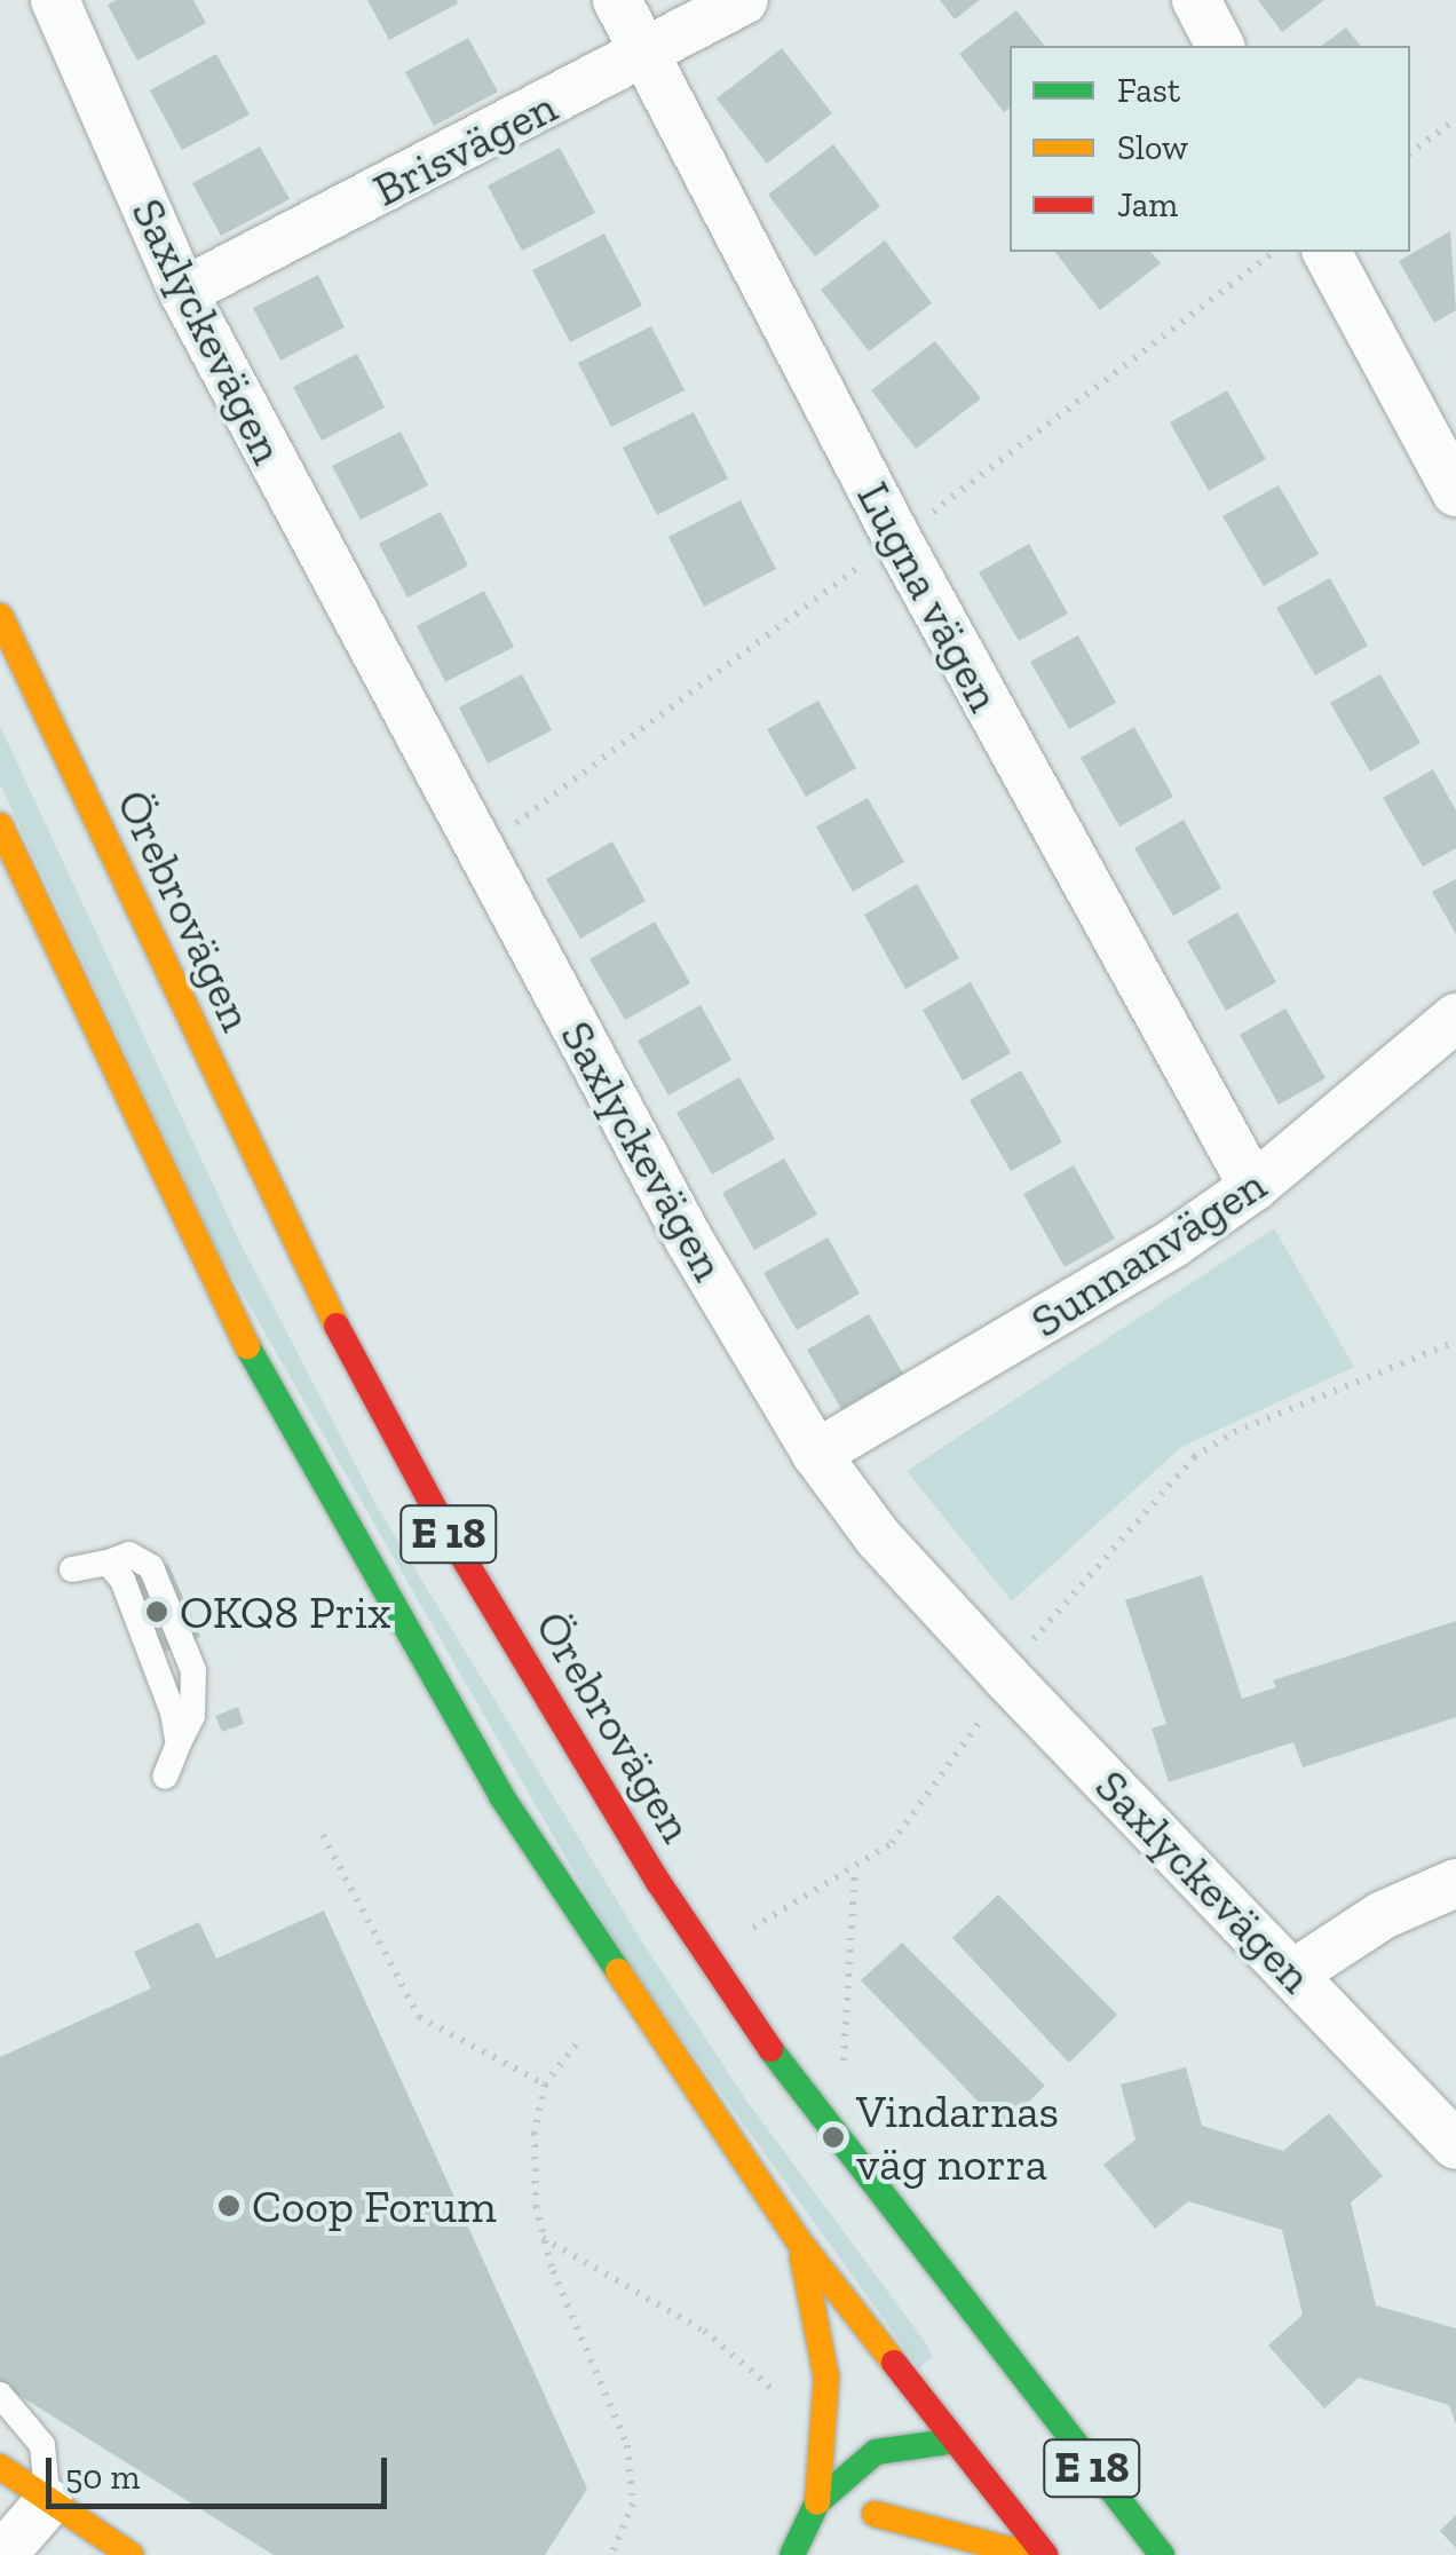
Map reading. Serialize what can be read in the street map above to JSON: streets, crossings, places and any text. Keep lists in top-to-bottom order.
{
  "streets": {
    "main road": ["Örebrovägen", "E 18"],
    "street": [
      "Brisvägen",
      "Saxlyckevägen",
      "Lugna vägen",
      "Sunnanvägen"
    ]
  },
  "crossings": [
    ["Brisvägen", "Saxlyckevägen"],
    ["Brisvägen", "Lugna vägen"],
    ["Saxlyckevägen", "Sunnanvägen"],
    ["Lugna vägen", "Sunnanvägen"]
  ],
  "places": ["OKQ8 Prix", "Vindarnas väg norra", "Coop Forum"],
  "legend": ["Fast", "Slow", "Jam"],
  "scale_bar": "50 m"
}
